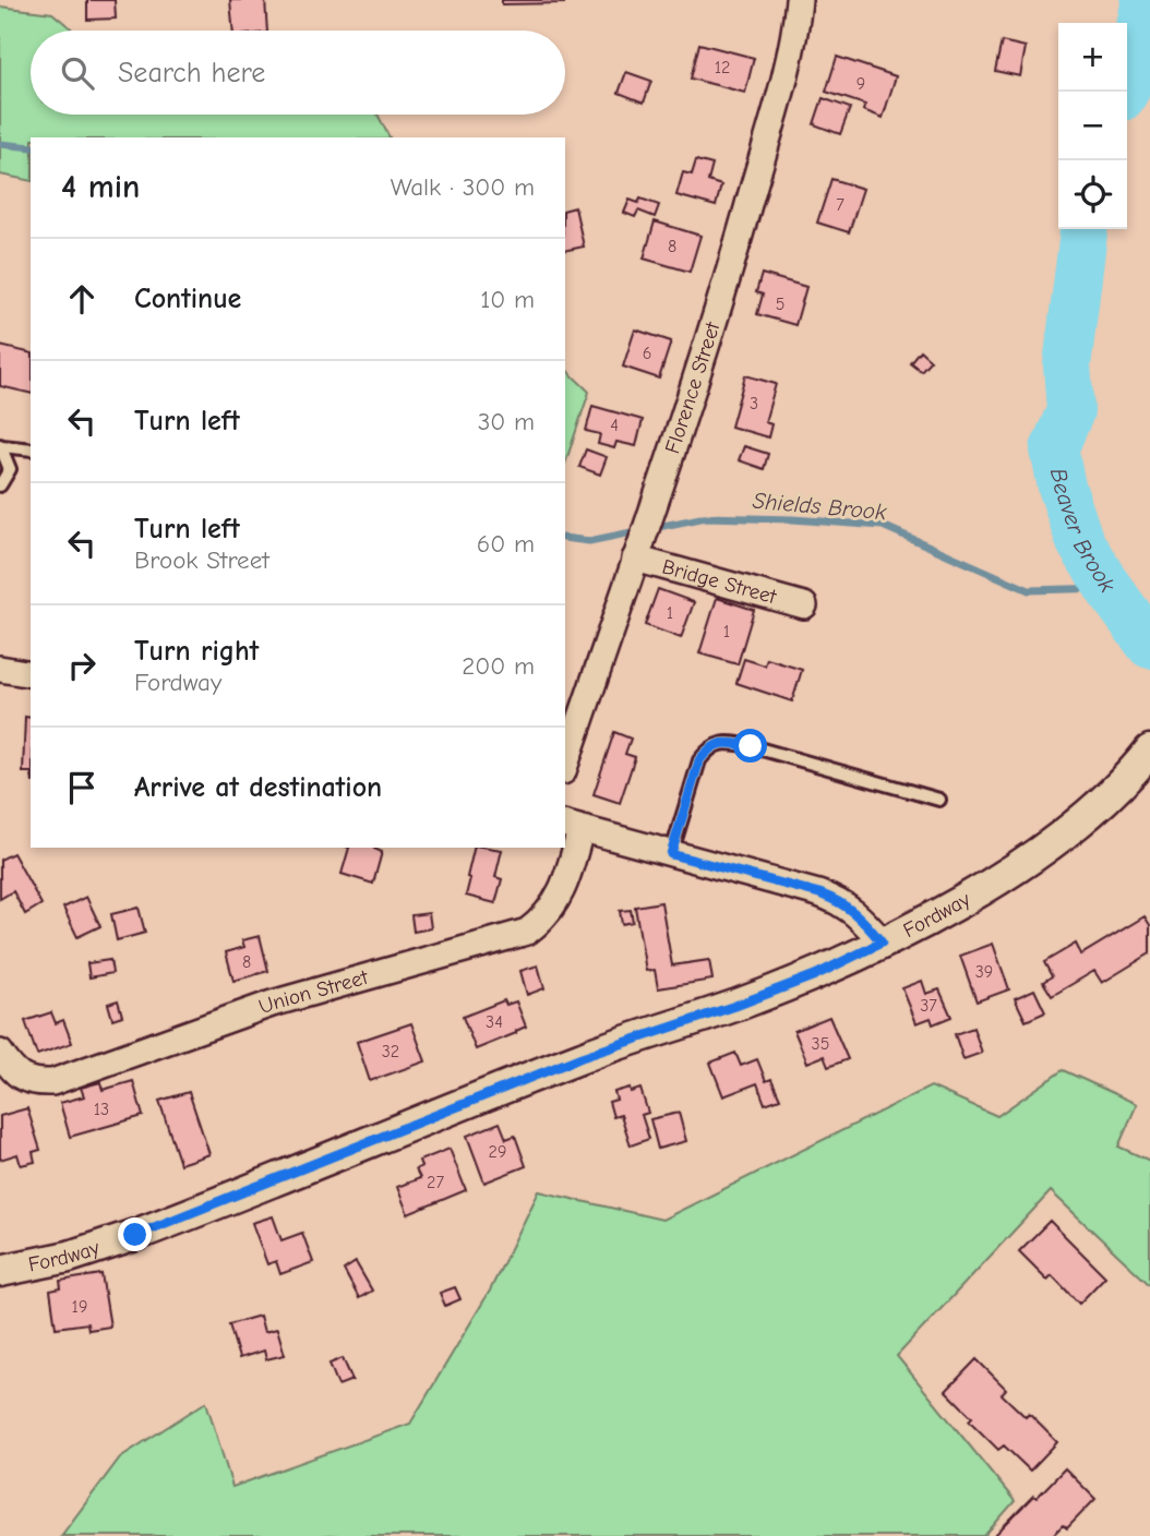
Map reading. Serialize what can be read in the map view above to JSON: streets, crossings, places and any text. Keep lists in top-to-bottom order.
{
  "streets": {
    "street": [
      "Florence Street",
      "Bridge Street",
      "Fordway",
      "Union Street"
    ]
  },
  "crossings": [
    ["Florence Street", "Bridge Street"]
  ],
  "water": ["Shields Brook", "Beaver Brook"],
  "house_numbers": [
    "12",
    "9",
    "7",
    "8",
    "5",
    "6",
    "3",
    "4",
    "1",
    "1",
    "8",
    "39",
    "37",
    "34",
    "35",
    "32",
    "13",
    "29",
    "27",
    "19"
  ],
  "page": {
    "map_buttons": ["+", "−"],
    "search": "Search here",
    "heading": ["4 min", "Walk · 300 m"],
    "list": [
      ["Continue", "10 m"],
      ["Turn left", "30 m"],
      ["Turn left", "Brook Street", "60 m"],
      ["Turn right", "Fordway", "200 m"],
      "Arrive at destination"
    ]
  }
}
